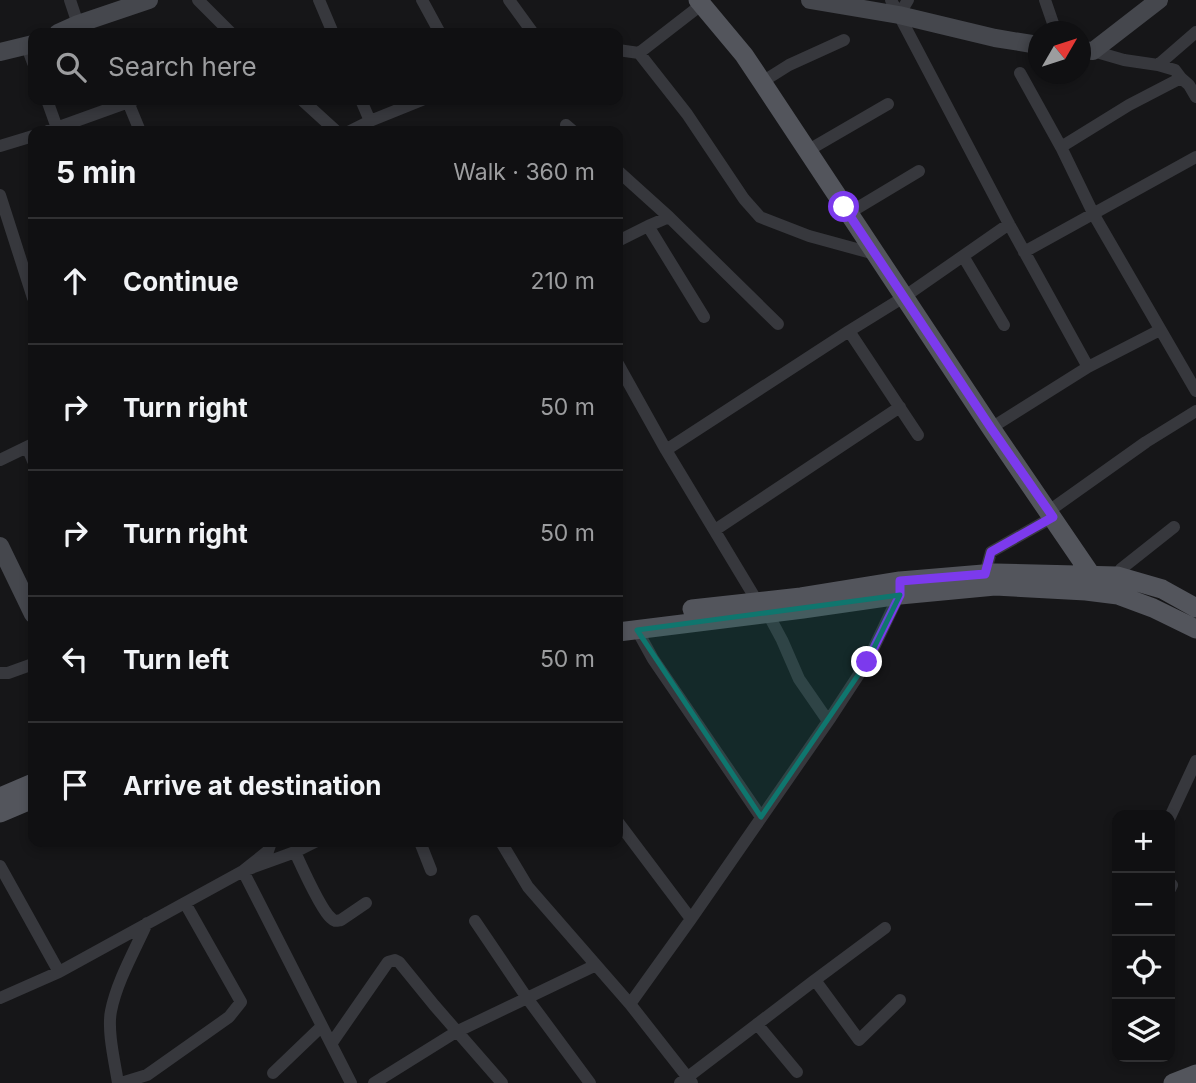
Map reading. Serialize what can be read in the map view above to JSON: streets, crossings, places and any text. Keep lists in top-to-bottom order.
{
  "north": "top right",
  "page": {
    "search": "Search here",
    "heading": ["5 min", "Walk · 360 m"],
    "list": [
      ["Continue", "210 m"],
      ["Turn right", "50 m"],
      ["Turn right", "50 m"],
      ["Turn left", "50 m"],
      "Arrive at destination"
    ],
    "map_buttons": ["+", "−"]
  }
}
